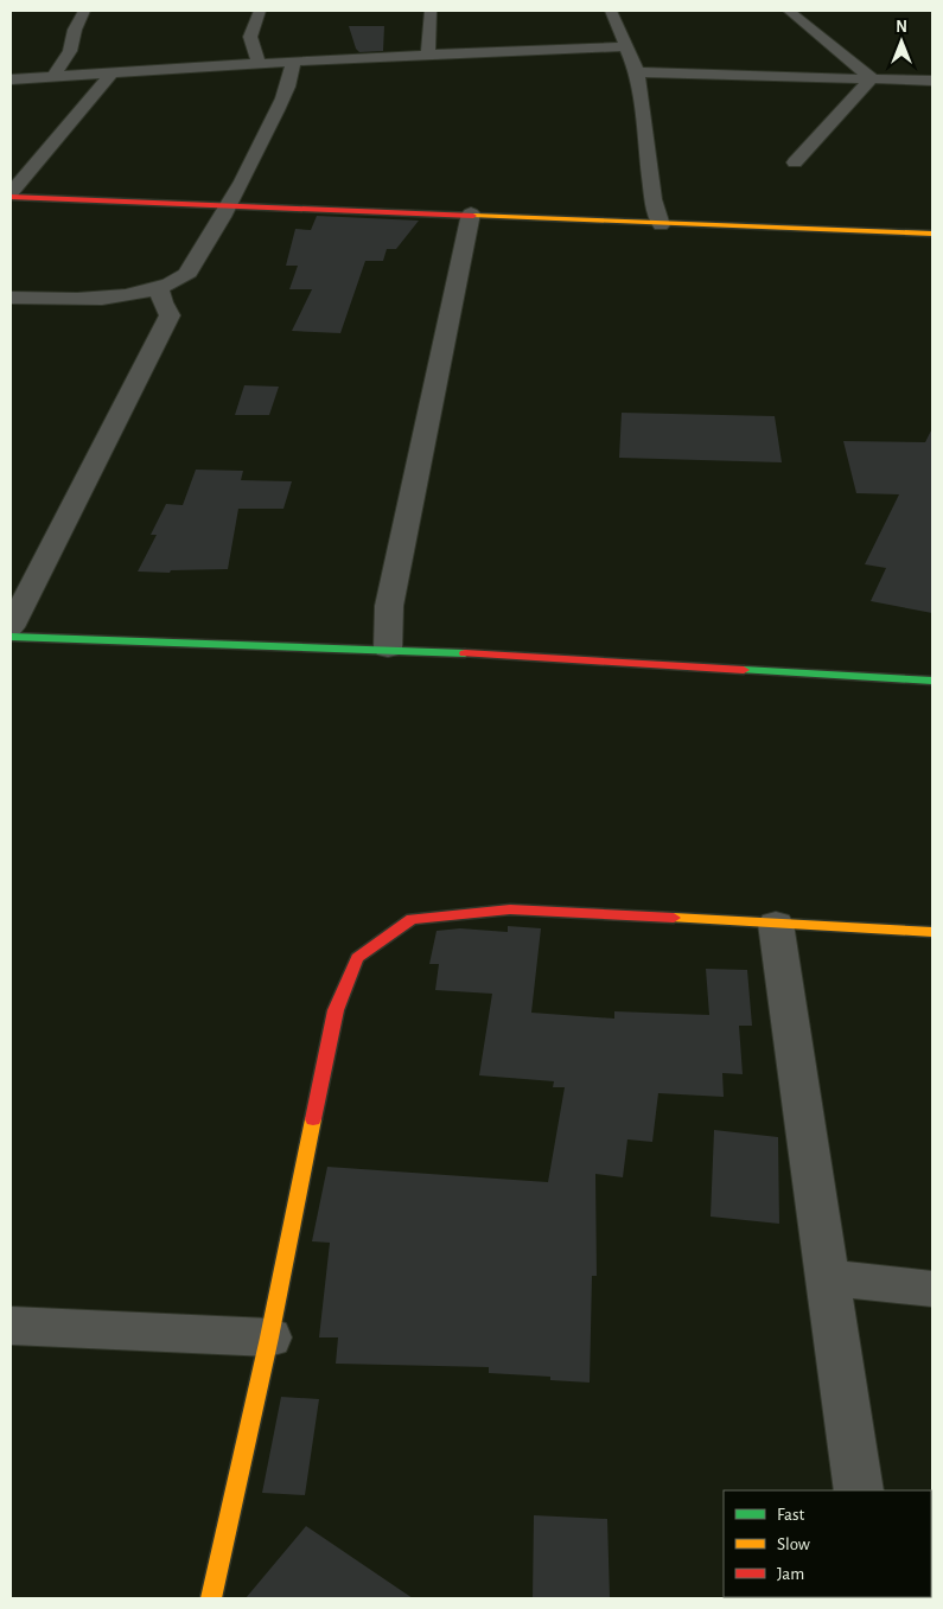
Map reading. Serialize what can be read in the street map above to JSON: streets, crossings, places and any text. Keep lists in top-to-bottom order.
{
  "legend": ["Fast", "Slow", "Jam"],
  "north": "top"
}
